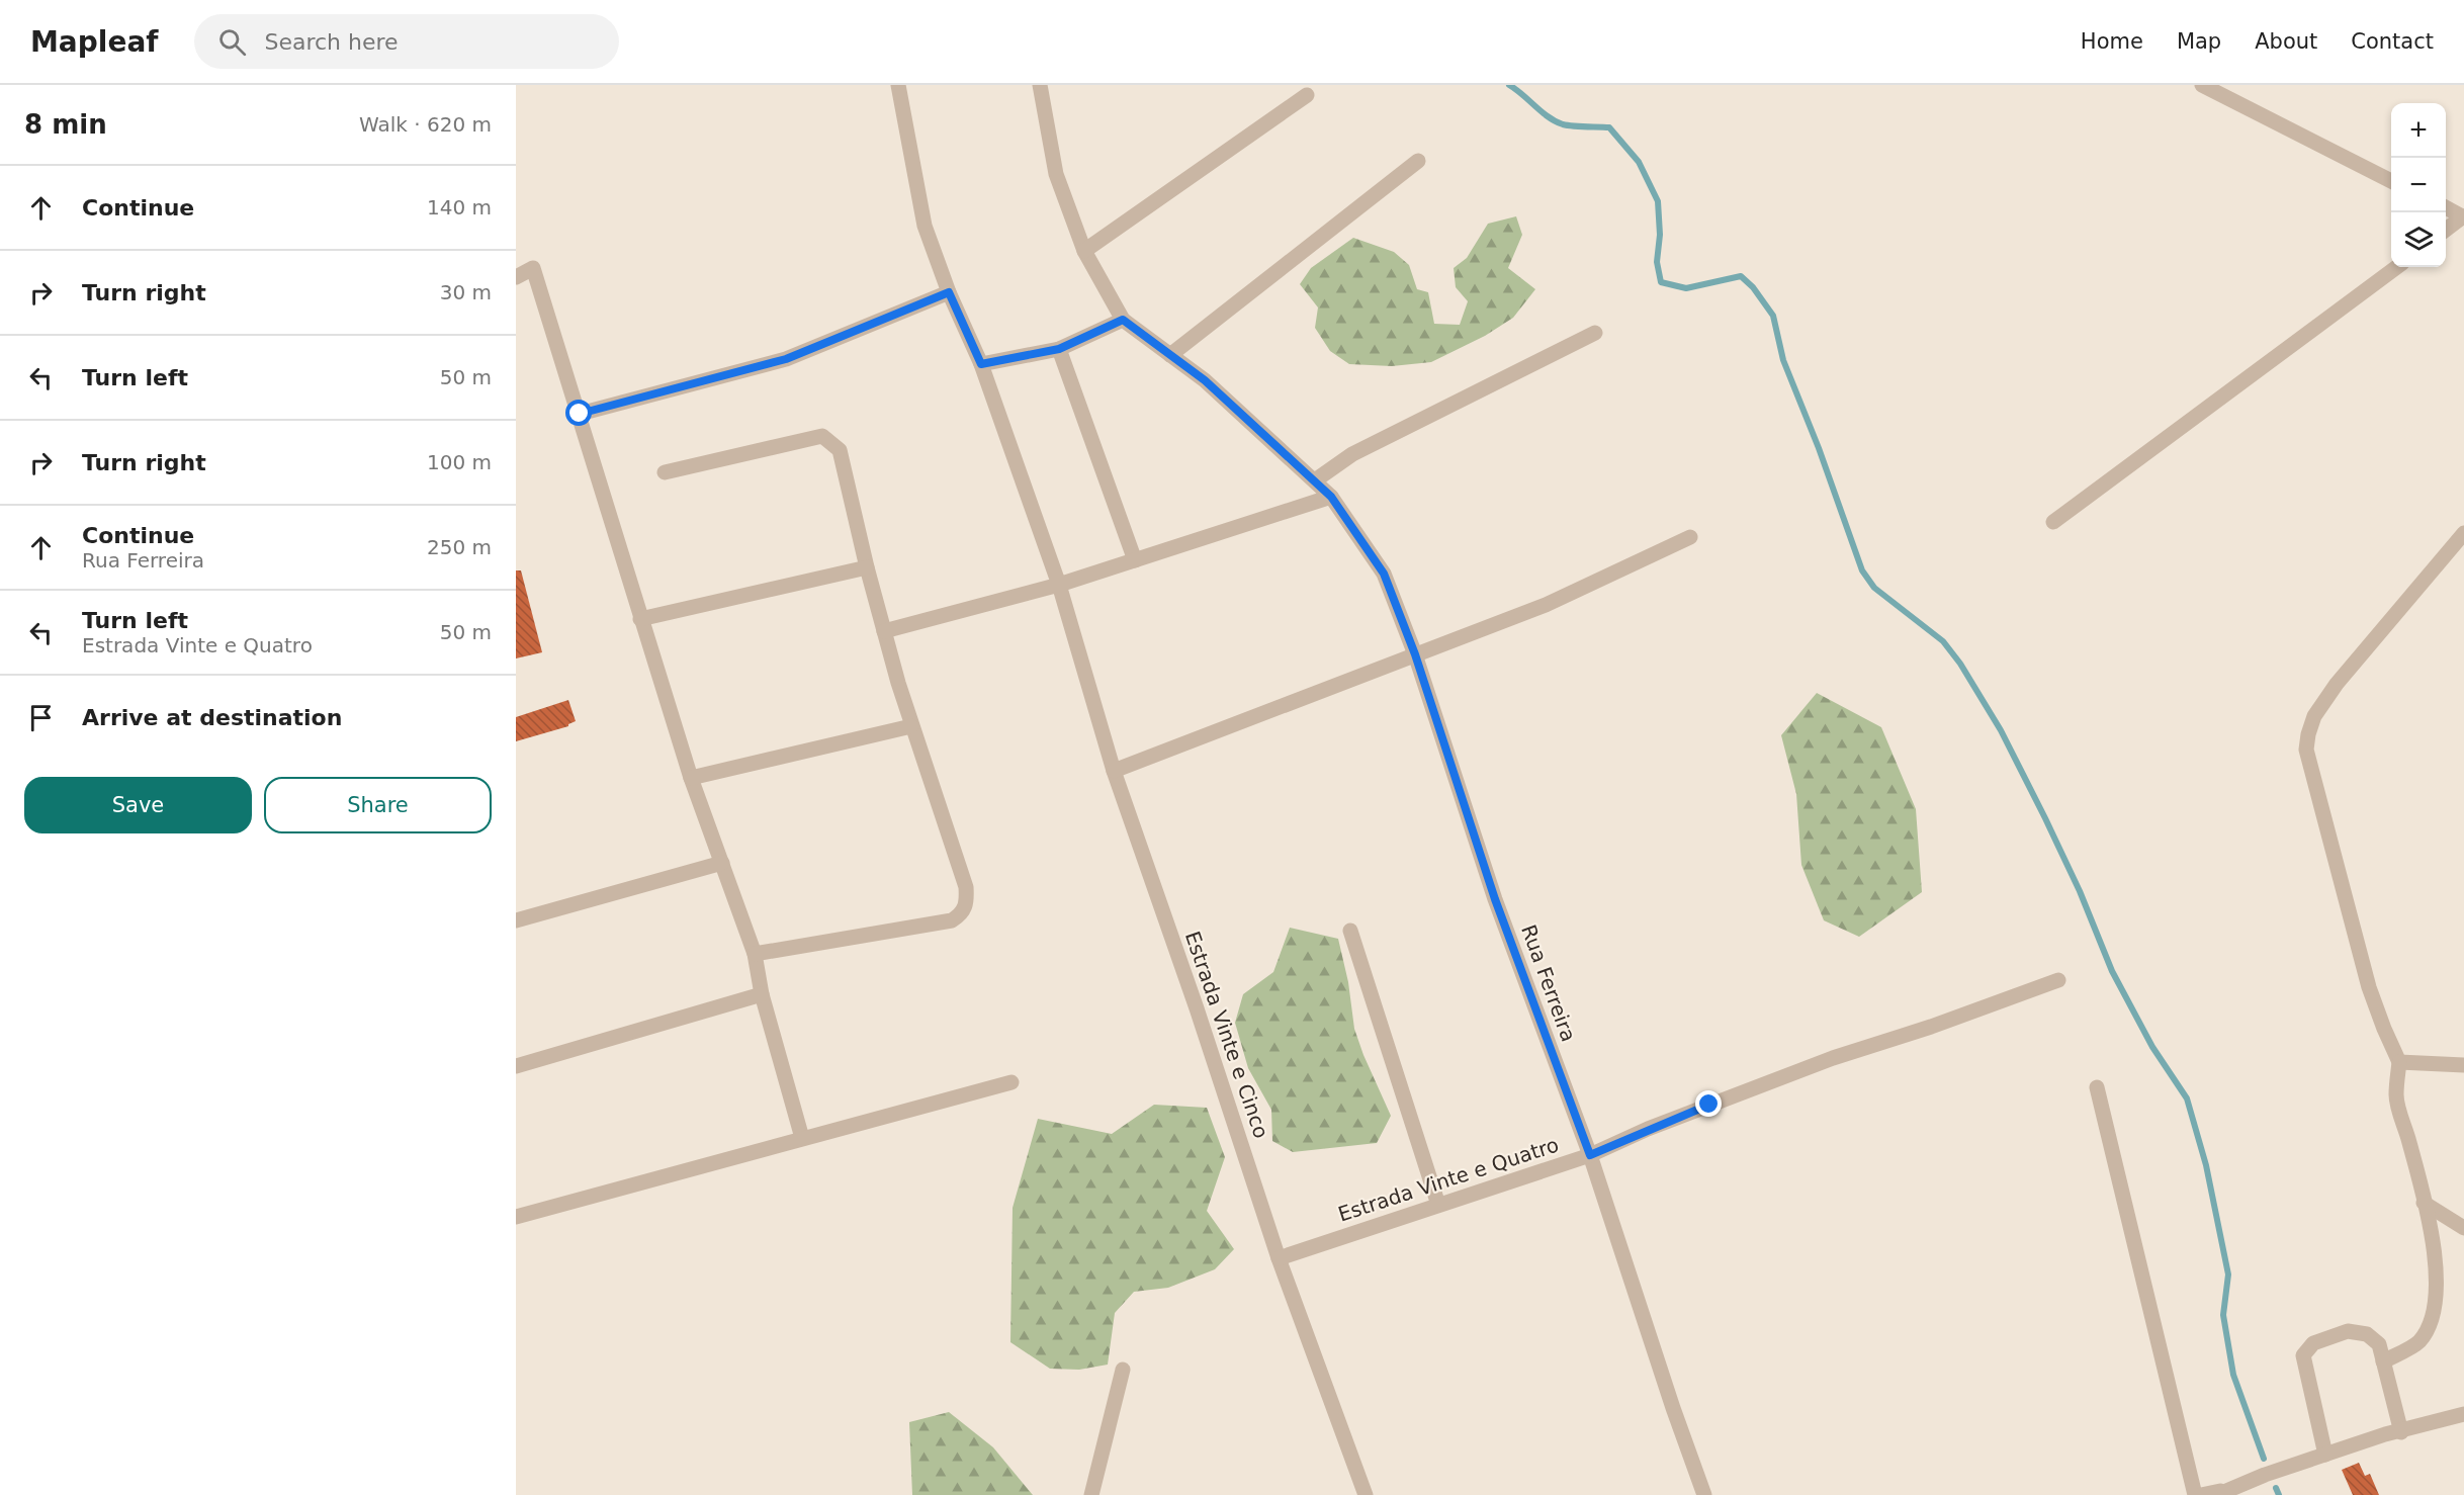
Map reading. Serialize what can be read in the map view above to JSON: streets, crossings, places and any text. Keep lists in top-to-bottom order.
{
  "streets": {
    "street": ["Rua Ferreira", "Estrada Vinte e Cinco", "Estrada Vinte e Quatro"]
  },
  "crossings": [
    ["Rua Ferreira", "Estrada Vinte e Quatro"],
    ["Estrada Vinte e Cinco", "Estrada Vinte e Quatro"]
  ],
  "page": {
    "header": "Mapleaf",
    "search": "Search here",
    "nav": [
      "Home",
      "Map",
      "About",
      "Contact"
    ],
    "heading": ["8 min", "Walk · 620 m"],
    "map_buttons": ["+", "−"],
    "list": [
      ["Continue", "140 m"],
      ["Turn right", "30 m"],
      ["Turn left", "50 m"],
      ["Turn right", "100 m"],
      ["Continue", "Rua Ferreira", "250 m"],
      ["Turn left", "Estrada Vinte e Quatro", "50 m"],
      "Arrive at destination"
    ],
    "buttons": ["Save", "Share"]
  }
}
